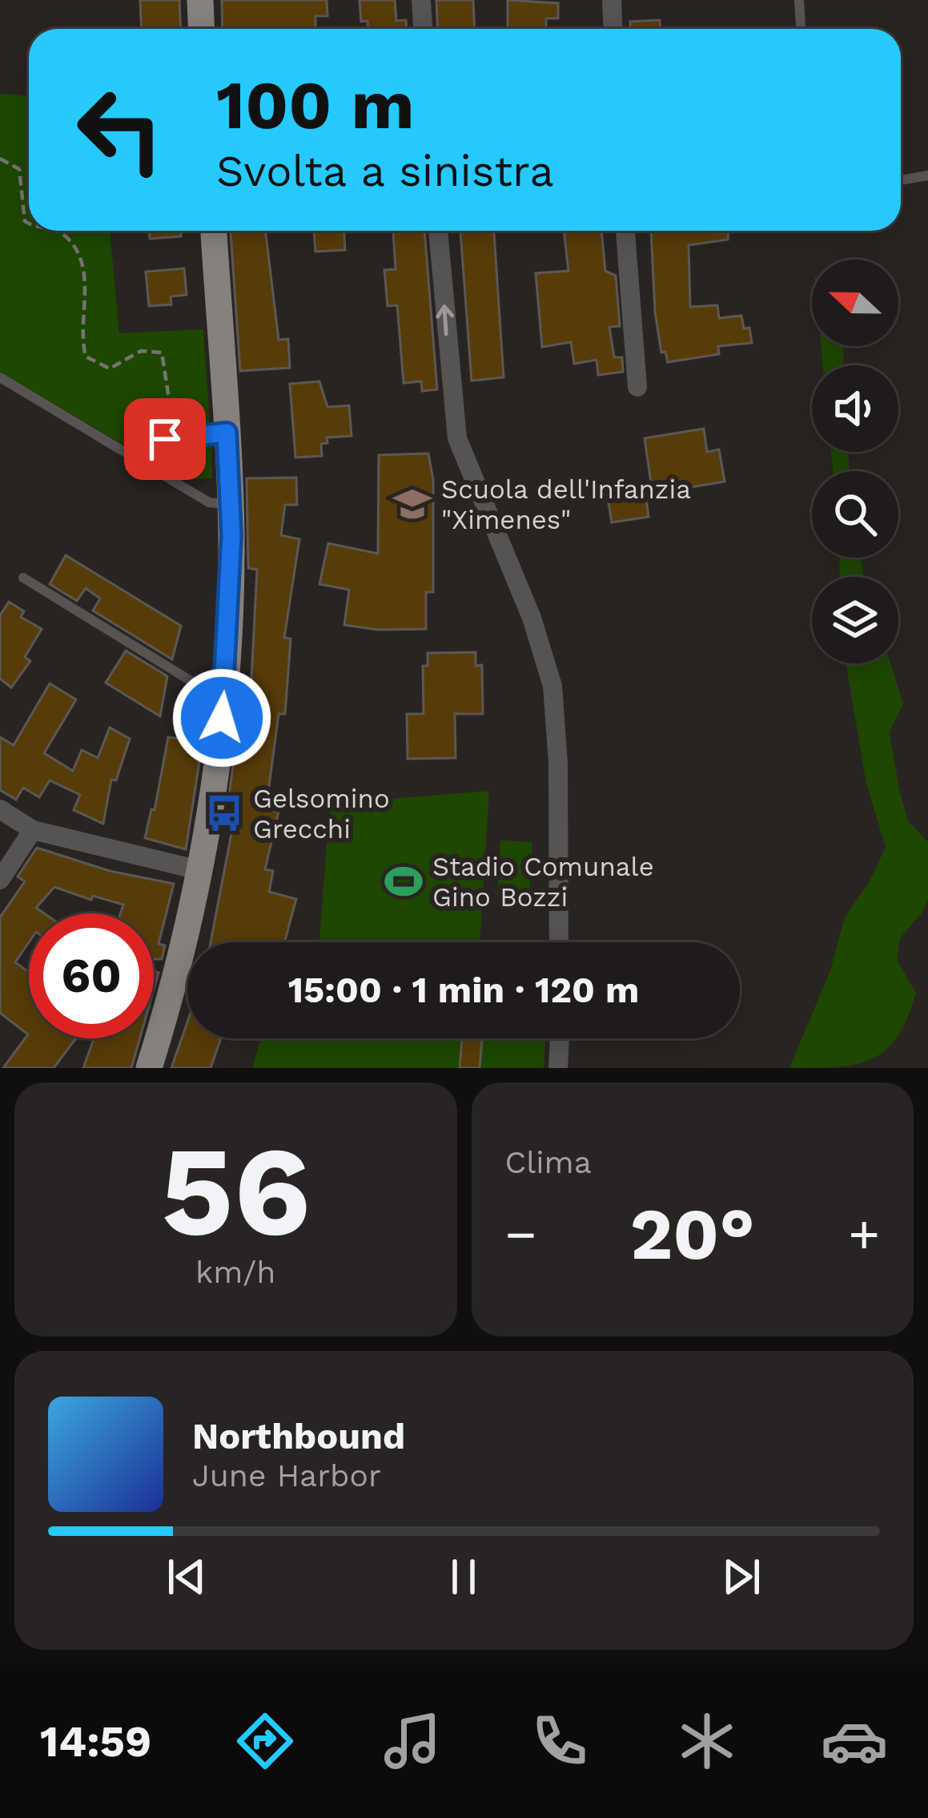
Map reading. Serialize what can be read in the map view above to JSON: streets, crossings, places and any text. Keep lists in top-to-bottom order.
{
  "places": {
    "school or university": ["Scuola dell'Infanzia \"Ximenes\""],
    "bus stop": ["Gelsomino Grecchi"],
    "sports": ["Stadio Comunale Gino Bozzi"]
  },
  "north": "left",
  "page": {
    "turn": ["100 m", "Svolta a sinistra"],
    "limit": "60",
    "trip": "15:00 · 1 min · 120 m",
    "tile": [
      ["56", "km/h"],
      "Clima"
    ],
    "heat": ["−", "20°", "+"],
    "song": ["Northbound", "June Harbor"],
    "tabs": "14:59"
  }
}
